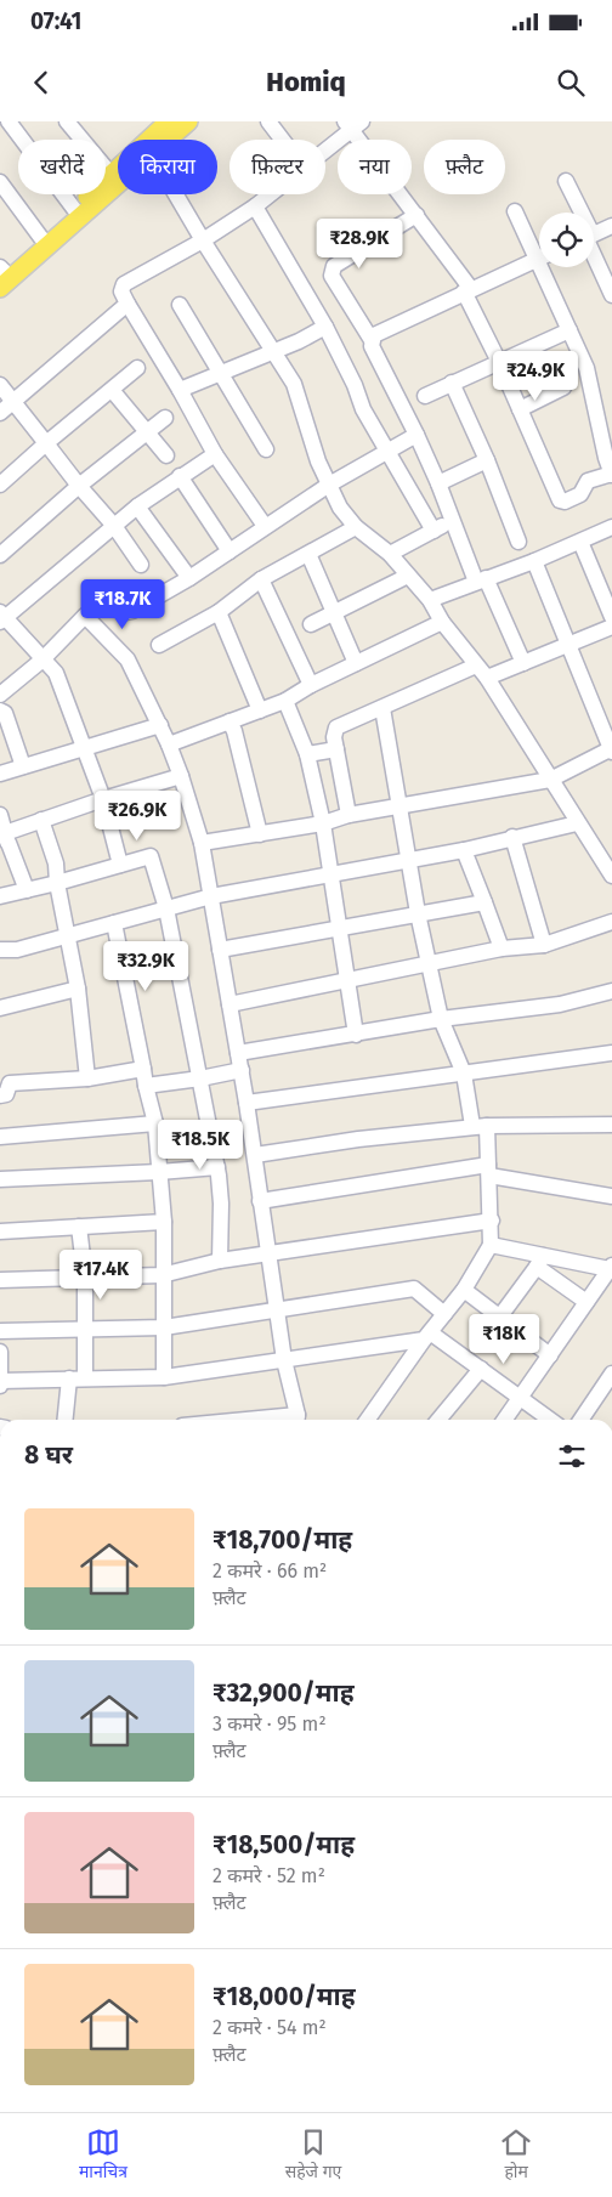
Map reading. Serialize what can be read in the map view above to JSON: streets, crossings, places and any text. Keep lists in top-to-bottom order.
{
  "page": {
    "status": "07:41",
    "header": "Homiq",
    "chip": [
      "खरीदें",
      "किराया",
      "फ़िल्टर",
      "नया",
      "फ़्लैट"
    ],
    "price": [
      "₹28.9K",
      "₹24.9K",
      "₹18.7K",
      "₹26.9K",
      "₹32.9K",
      "₹18.5K",
      "₹17.4K",
      "₹18K"
    ],
    "heading": "8 घर",
    "list": [
      {
        "name": "₹18,700/माह",
        "note": "2 कमरे · 66 m² · फ़्लैट"
      },
      {
        "name": "₹32,900/माह",
        "note": "3 कमरे · 95 m² · फ़्लैट"
      },
      {
        "name": "₹18,500/माह",
        "note": "2 कमरे · 52 m² · फ़्लैट"
      },
      {
        "name": "₹18,000/माह",
        "note": "2 कमरे · 54 m² · फ़्लैट"
      }
    ],
    "tabs": ["मानचित्र", "सहेजे गए", "होम"]
  }
}
